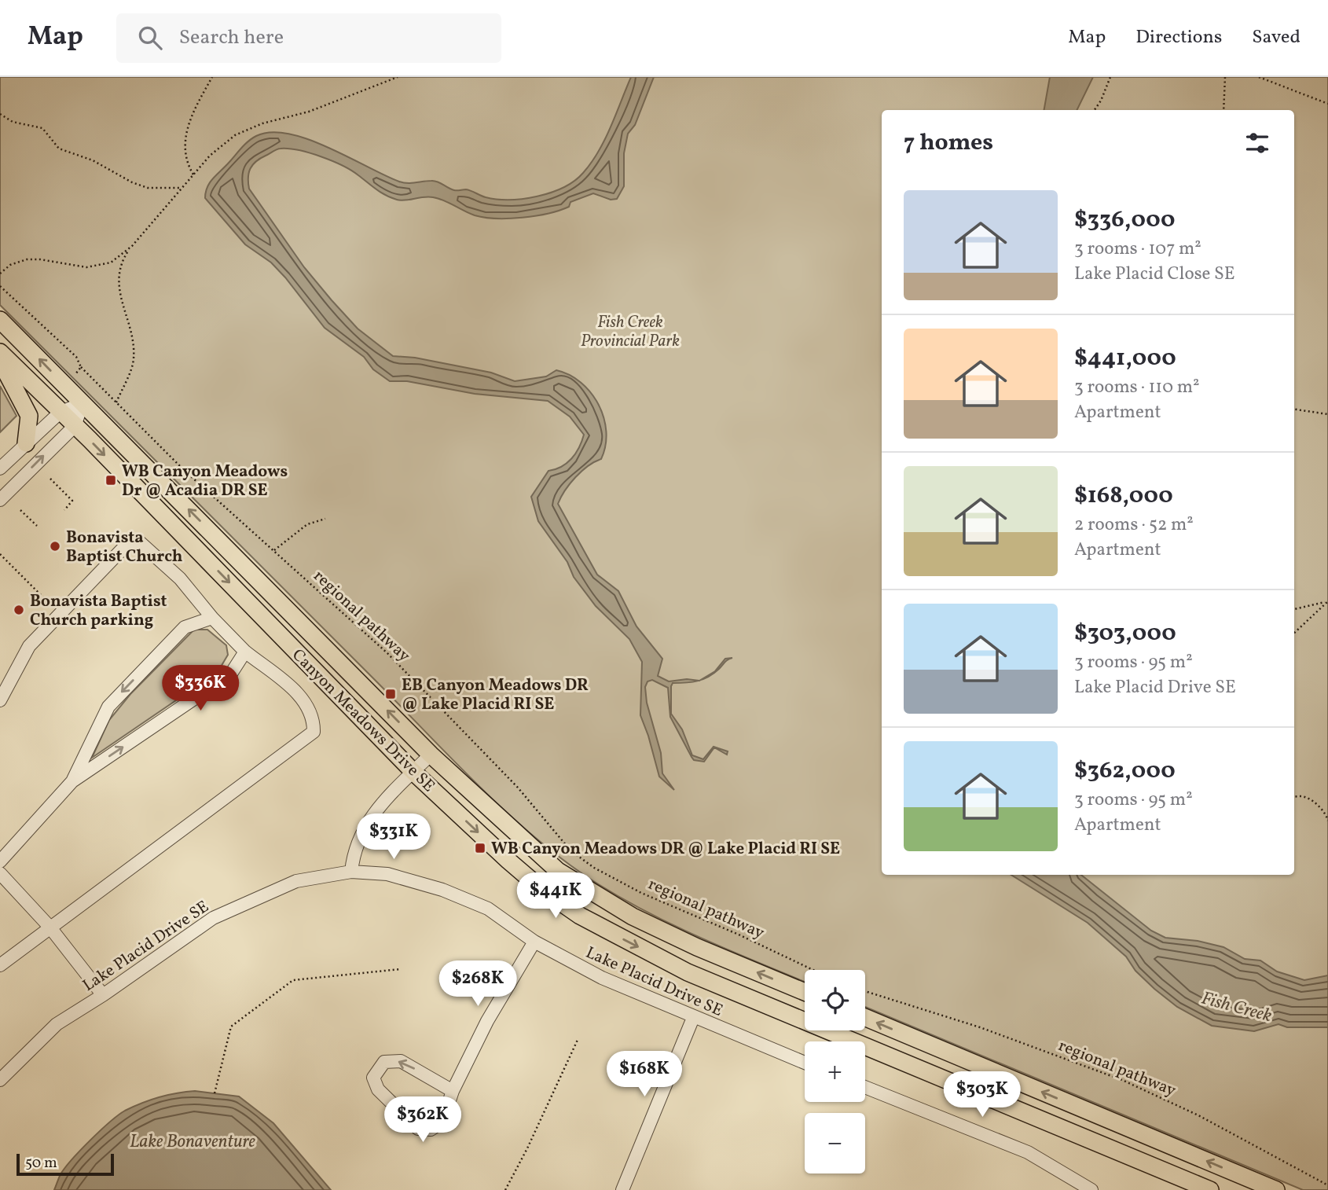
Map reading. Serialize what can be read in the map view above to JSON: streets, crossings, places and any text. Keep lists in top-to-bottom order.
{
  "streets": {
    "main road": ["Canyon Meadows Drive SE"],
    "street": ["Lake Placid Drive SE"],
    "path": ["regional pathway"]
  },
  "water": ["Fish Creek", "Lake Bonaventure"],
  "parks": ["Fish Creek Provincial Park"],
  "places": {
    "transit": ["WB Canyon Meadows Dr @ Acadia DR SE", "EB Canyon Meadows DR @ Lake Placid RI SE", "WB Canyon Meadows DR @ Lake Placid RI SE"],
    "other": ["Bonavista Baptist Church", "Bonavista Baptist Church parking"]
  },
  "scale_bar": "50 m",
  "page": {
    "header": "Map",
    "search": "Search here",
    "nav": ["Map", "Directions", "Saved"],
    "heading": "7 homes",
    "list": [
      {
        "name": "$336,000",
        "note": "3 rooms · 107 m² · Lake Placid Close SE"
      },
      {
        "name": "$441,000",
        "note": "3 rooms · 110 m² · Apartment"
      },
      {
        "name": "$168,000",
        "note": "2 rooms · 52 m² · Apartment"
      },
      {
        "name": "$303,000",
        "note": "3 rooms · 95 m² · Lake Placid Drive SE"
      },
      {
        "name": "$362,000",
        "note": "3 rooms · 95 m² · Apartment"
      }
    ],
    "price": [
      "$336K",
      "$331K",
      "$441K",
      "$268K",
      "$168K",
      "$303K",
      "$362K"
    ],
    "map_buttons": ["+", "−"],
    "scale": "50 m"
  }
}
